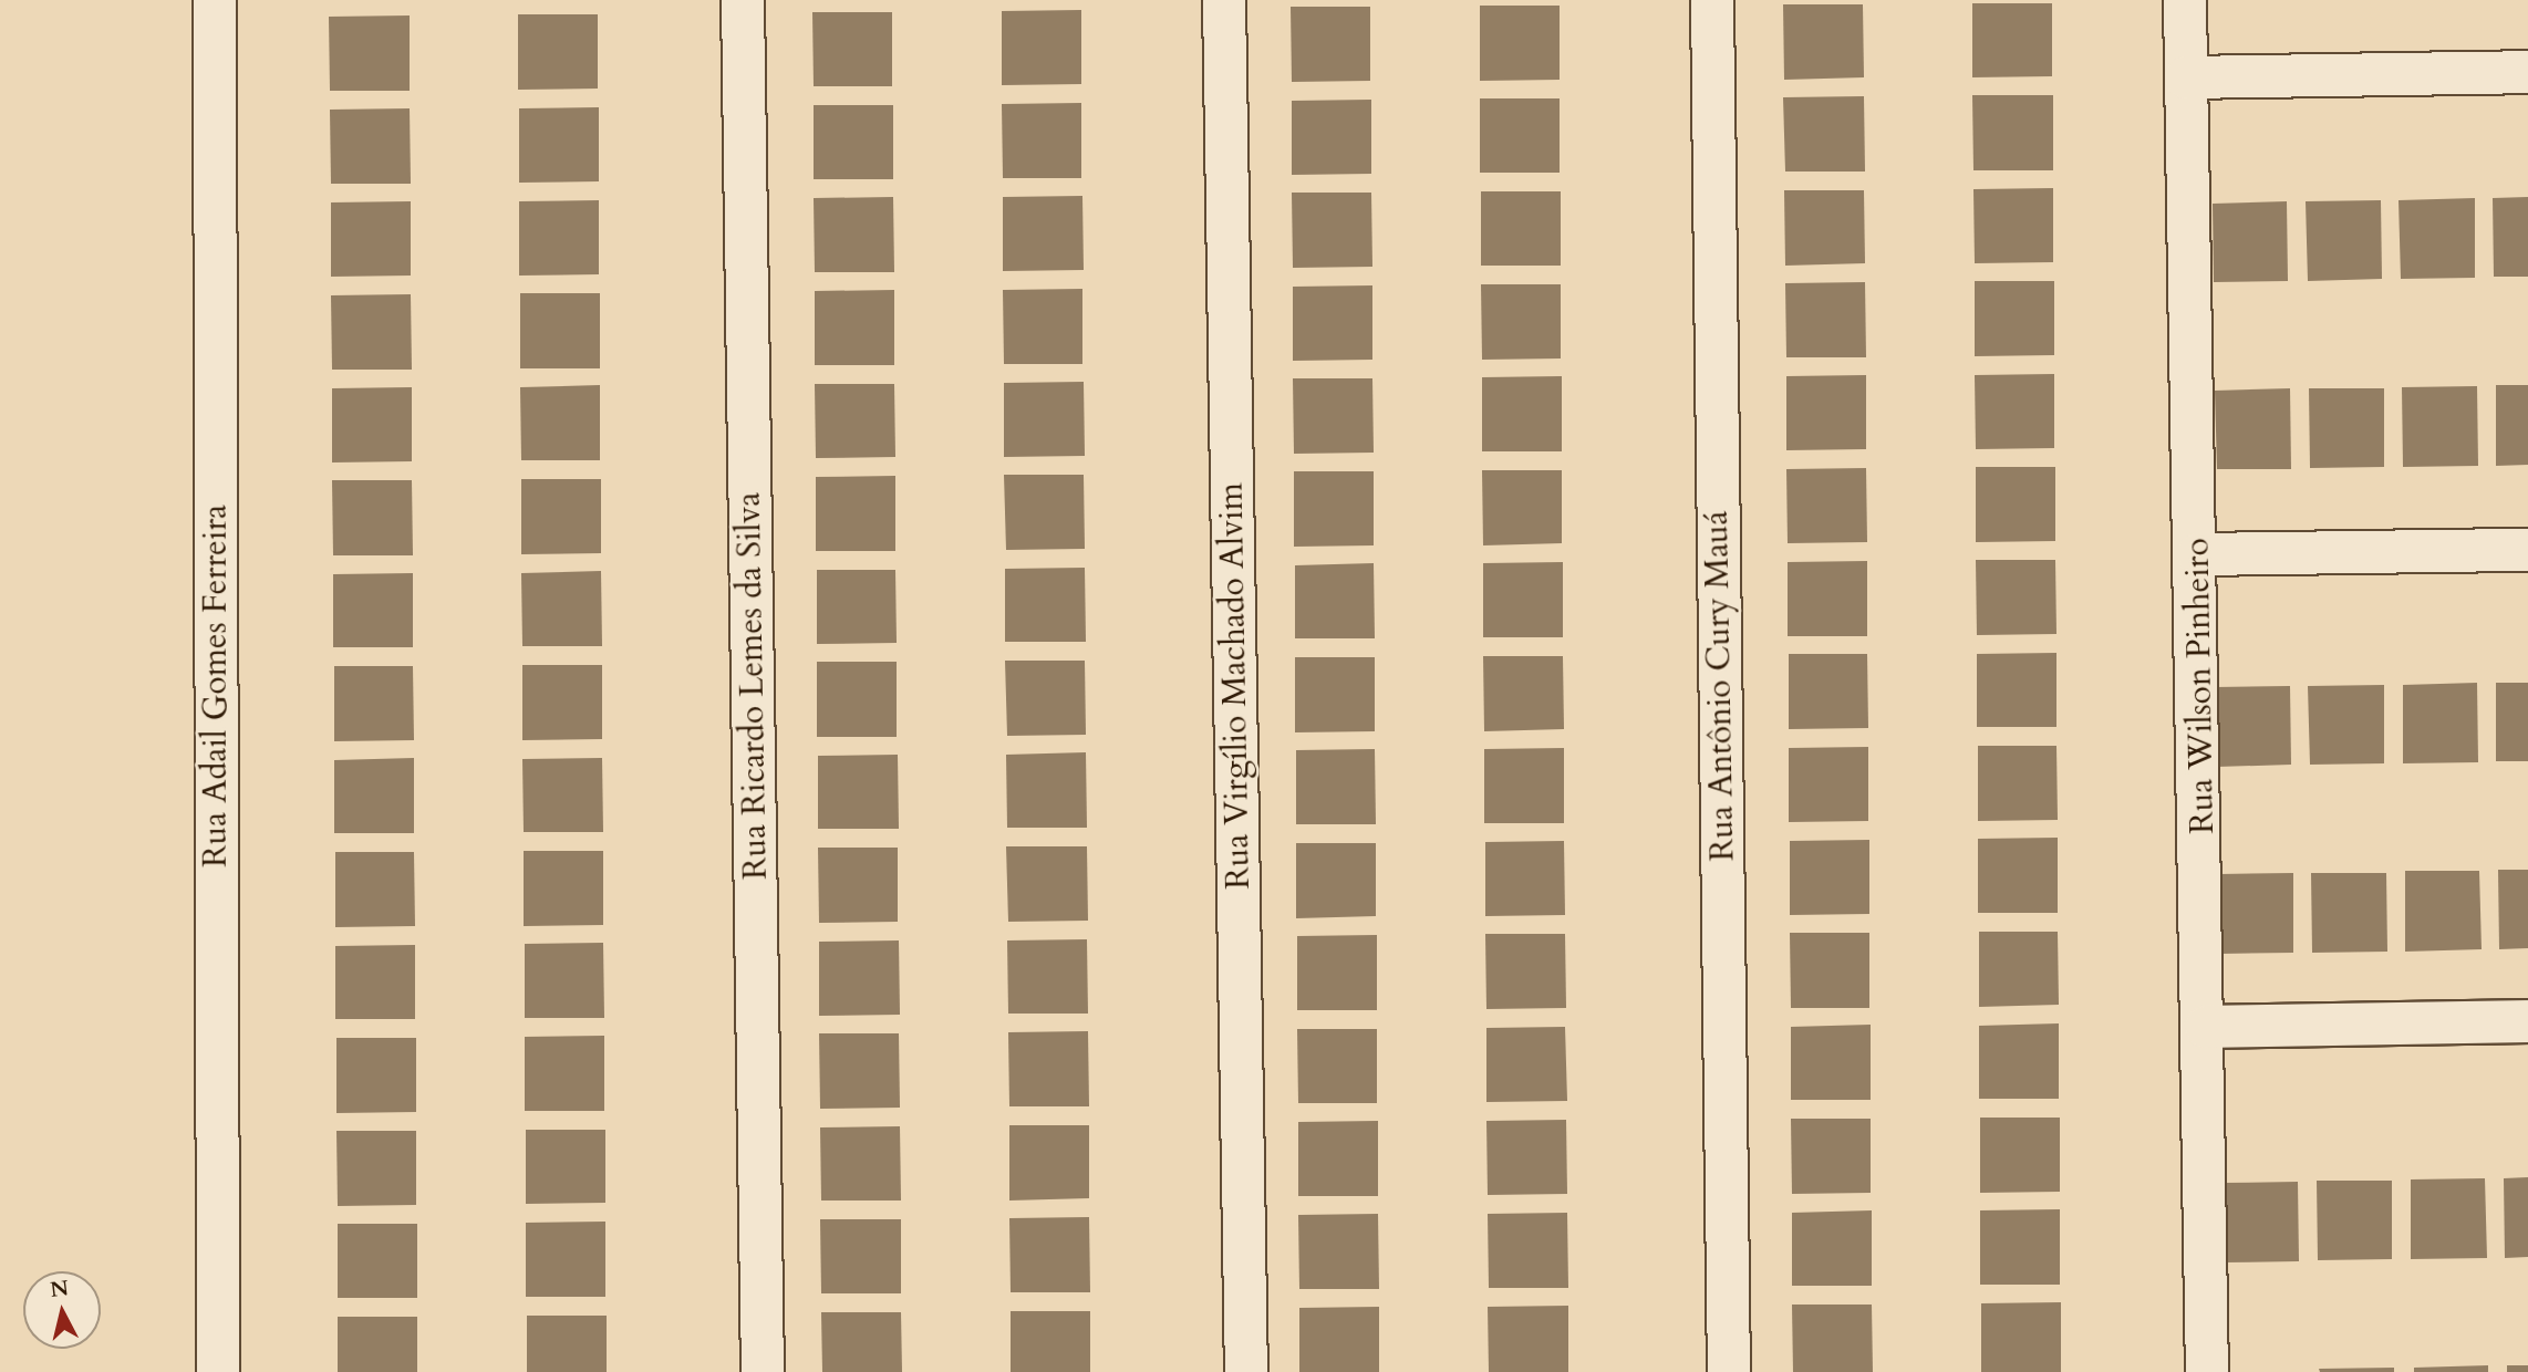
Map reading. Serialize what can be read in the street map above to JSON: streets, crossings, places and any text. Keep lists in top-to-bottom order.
{
  "streets": {
    "street": [
      "Rua Adail Gomes Ferreira",
      "Rua Ricardo Lemes da Silva",
      "Rua Virgílio Machado Alvim",
      "Rua Antônio Cury Mauá",
      "Rua Wilson Pinheiro"
    ]
  },
  "north": "top"
}
